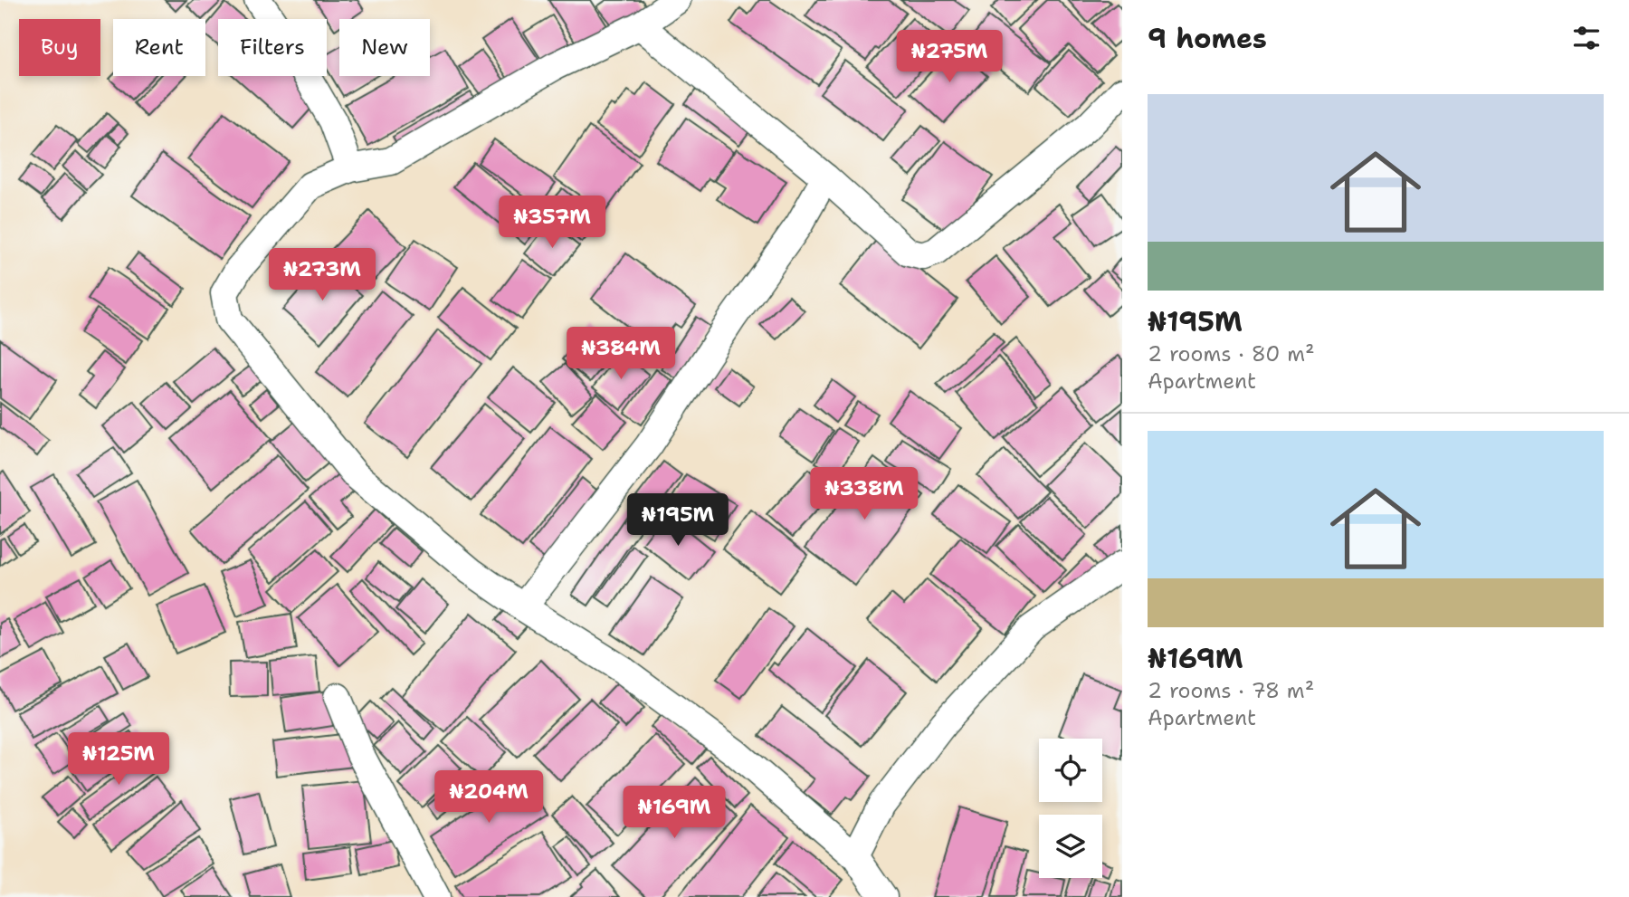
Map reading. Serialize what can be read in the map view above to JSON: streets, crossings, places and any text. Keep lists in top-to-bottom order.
{
  "page": {
    "heading": "9 homes",
    "chip": [
      "Buy",
      "Rent",
      "Filters",
      "New"
    ],
    "price": [
      "₦275M",
      "₦357M",
      "₦273M",
      "₦384M",
      "₦338M",
      "₦195M",
      "₦125M",
      "₦204M",
      "₦169M"
    ],
    "list": [
      {
        "name": "₦195M",
        "note": "2 rooms · 80 m² · Apartment"
      },
      {
        "name": "₦169M",
        "note": "2 rooms · 78 m² · Apartment"
      }
    ]
  }
}
